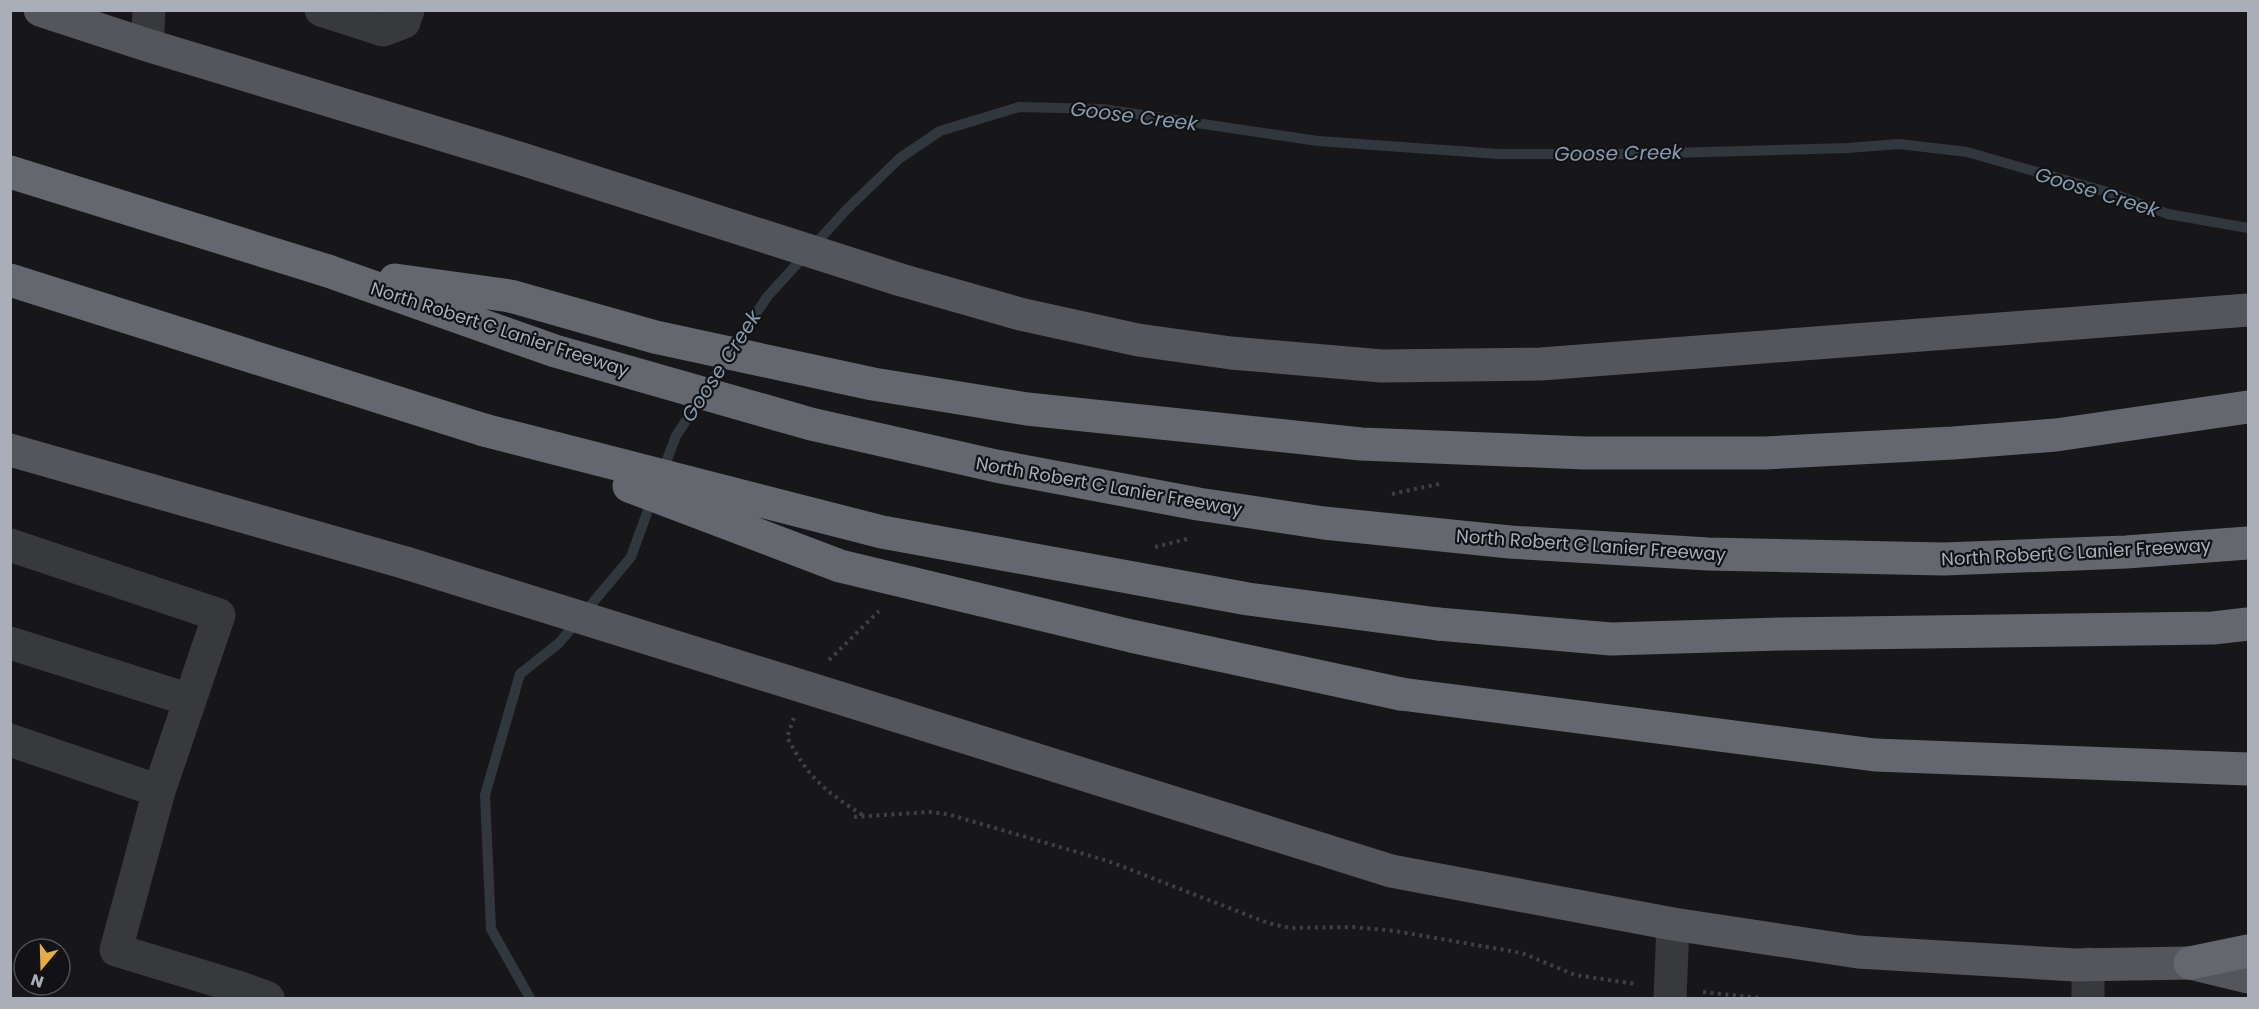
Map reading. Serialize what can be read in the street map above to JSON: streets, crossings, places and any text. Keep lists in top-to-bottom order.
{
  "streets": {
    "highway": ["North Robert C Lanier Freeway"]
  },
  "water": ["Goose Creek"],
  "north": "bottom"
}
